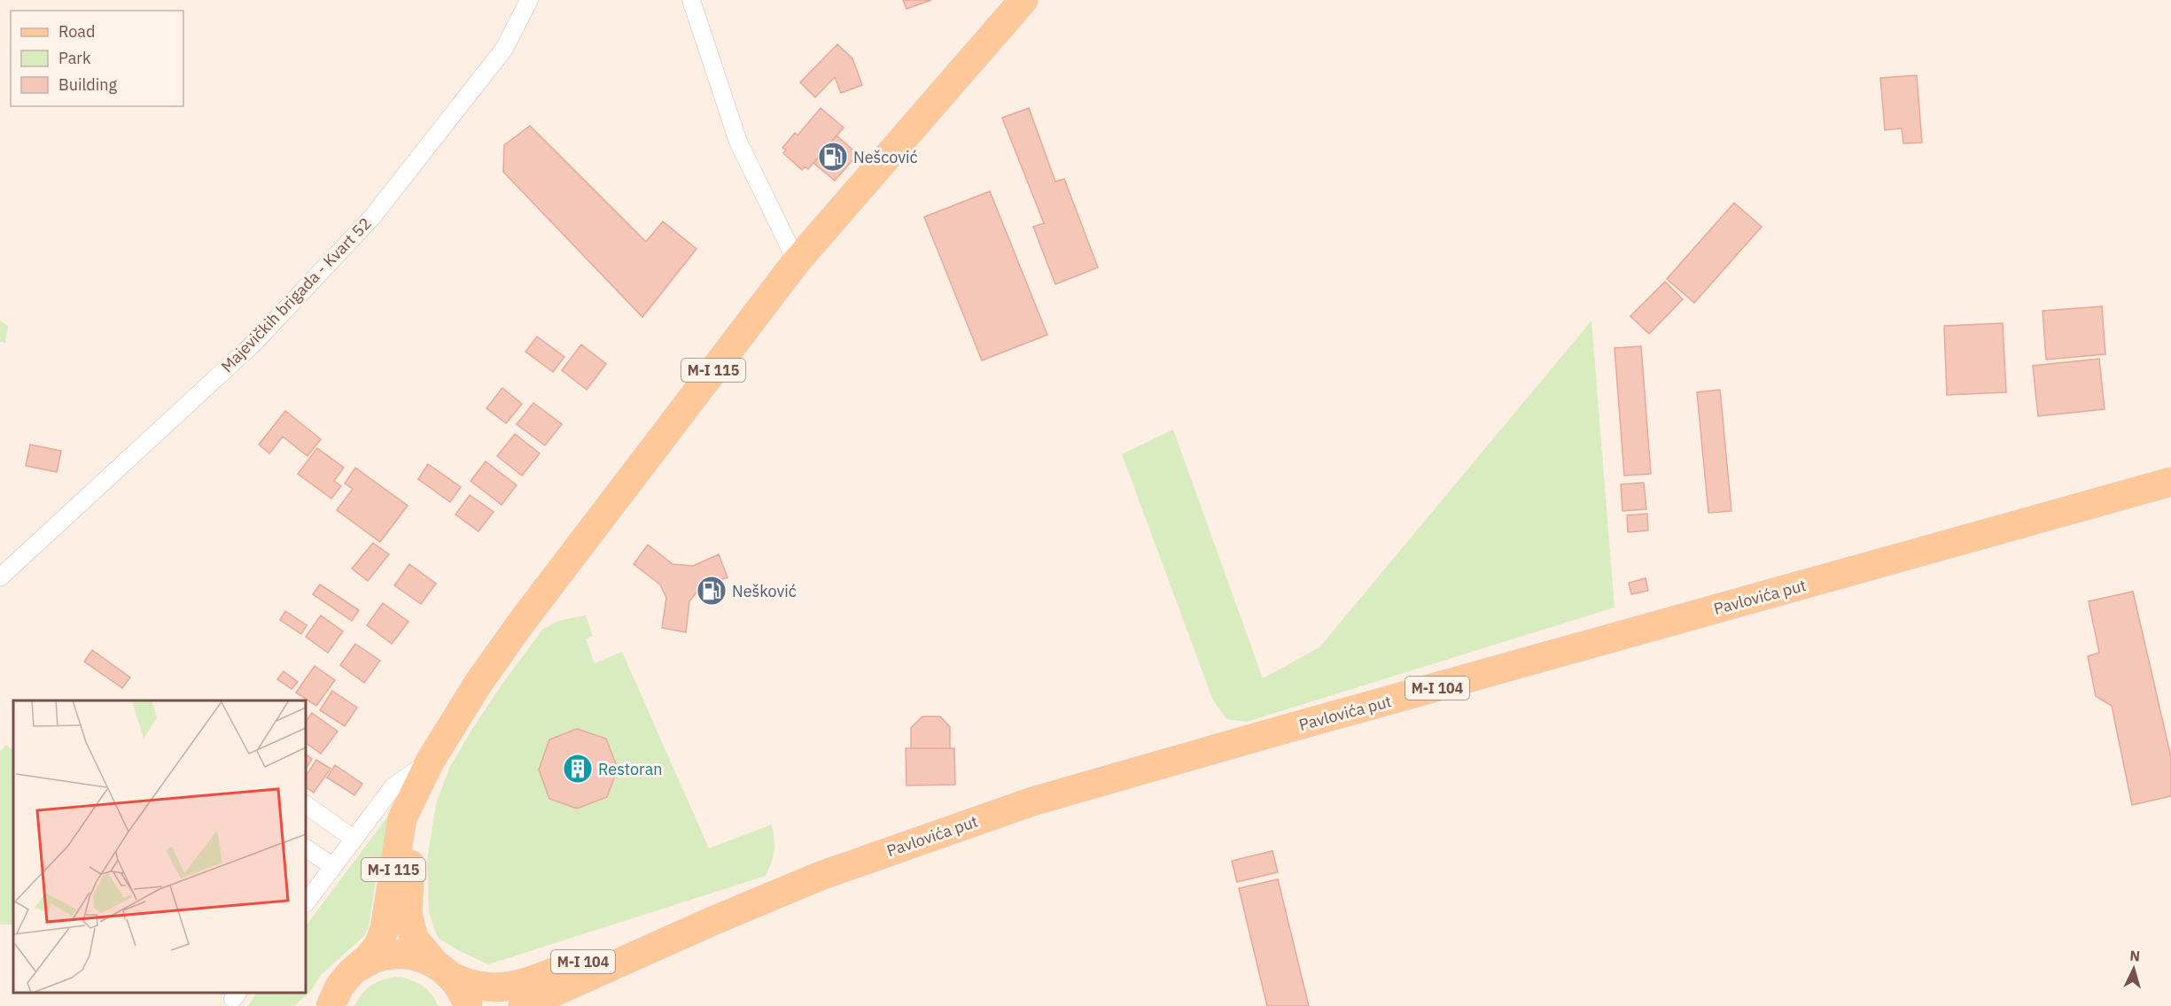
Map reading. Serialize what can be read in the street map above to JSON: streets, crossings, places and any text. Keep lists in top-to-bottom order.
{
  "streets": {
    "main road": ["M-I 115", "Pavlovića put", "M-I 104"],
    "street": ["Majevičkih brigada - Kvart 52"]
  },
  "crossings": [
    ["M-I 115", "M-I 104"],
    ["Pavlovića put", "M-I 104"]
  ],
  "places": {
    "fuel station": ["Nešcović", "Nešković"],
    "building": ["Restoran"]
  },
  "legend": ["Road", "Park", "Building"],
  "north": "top"
}
